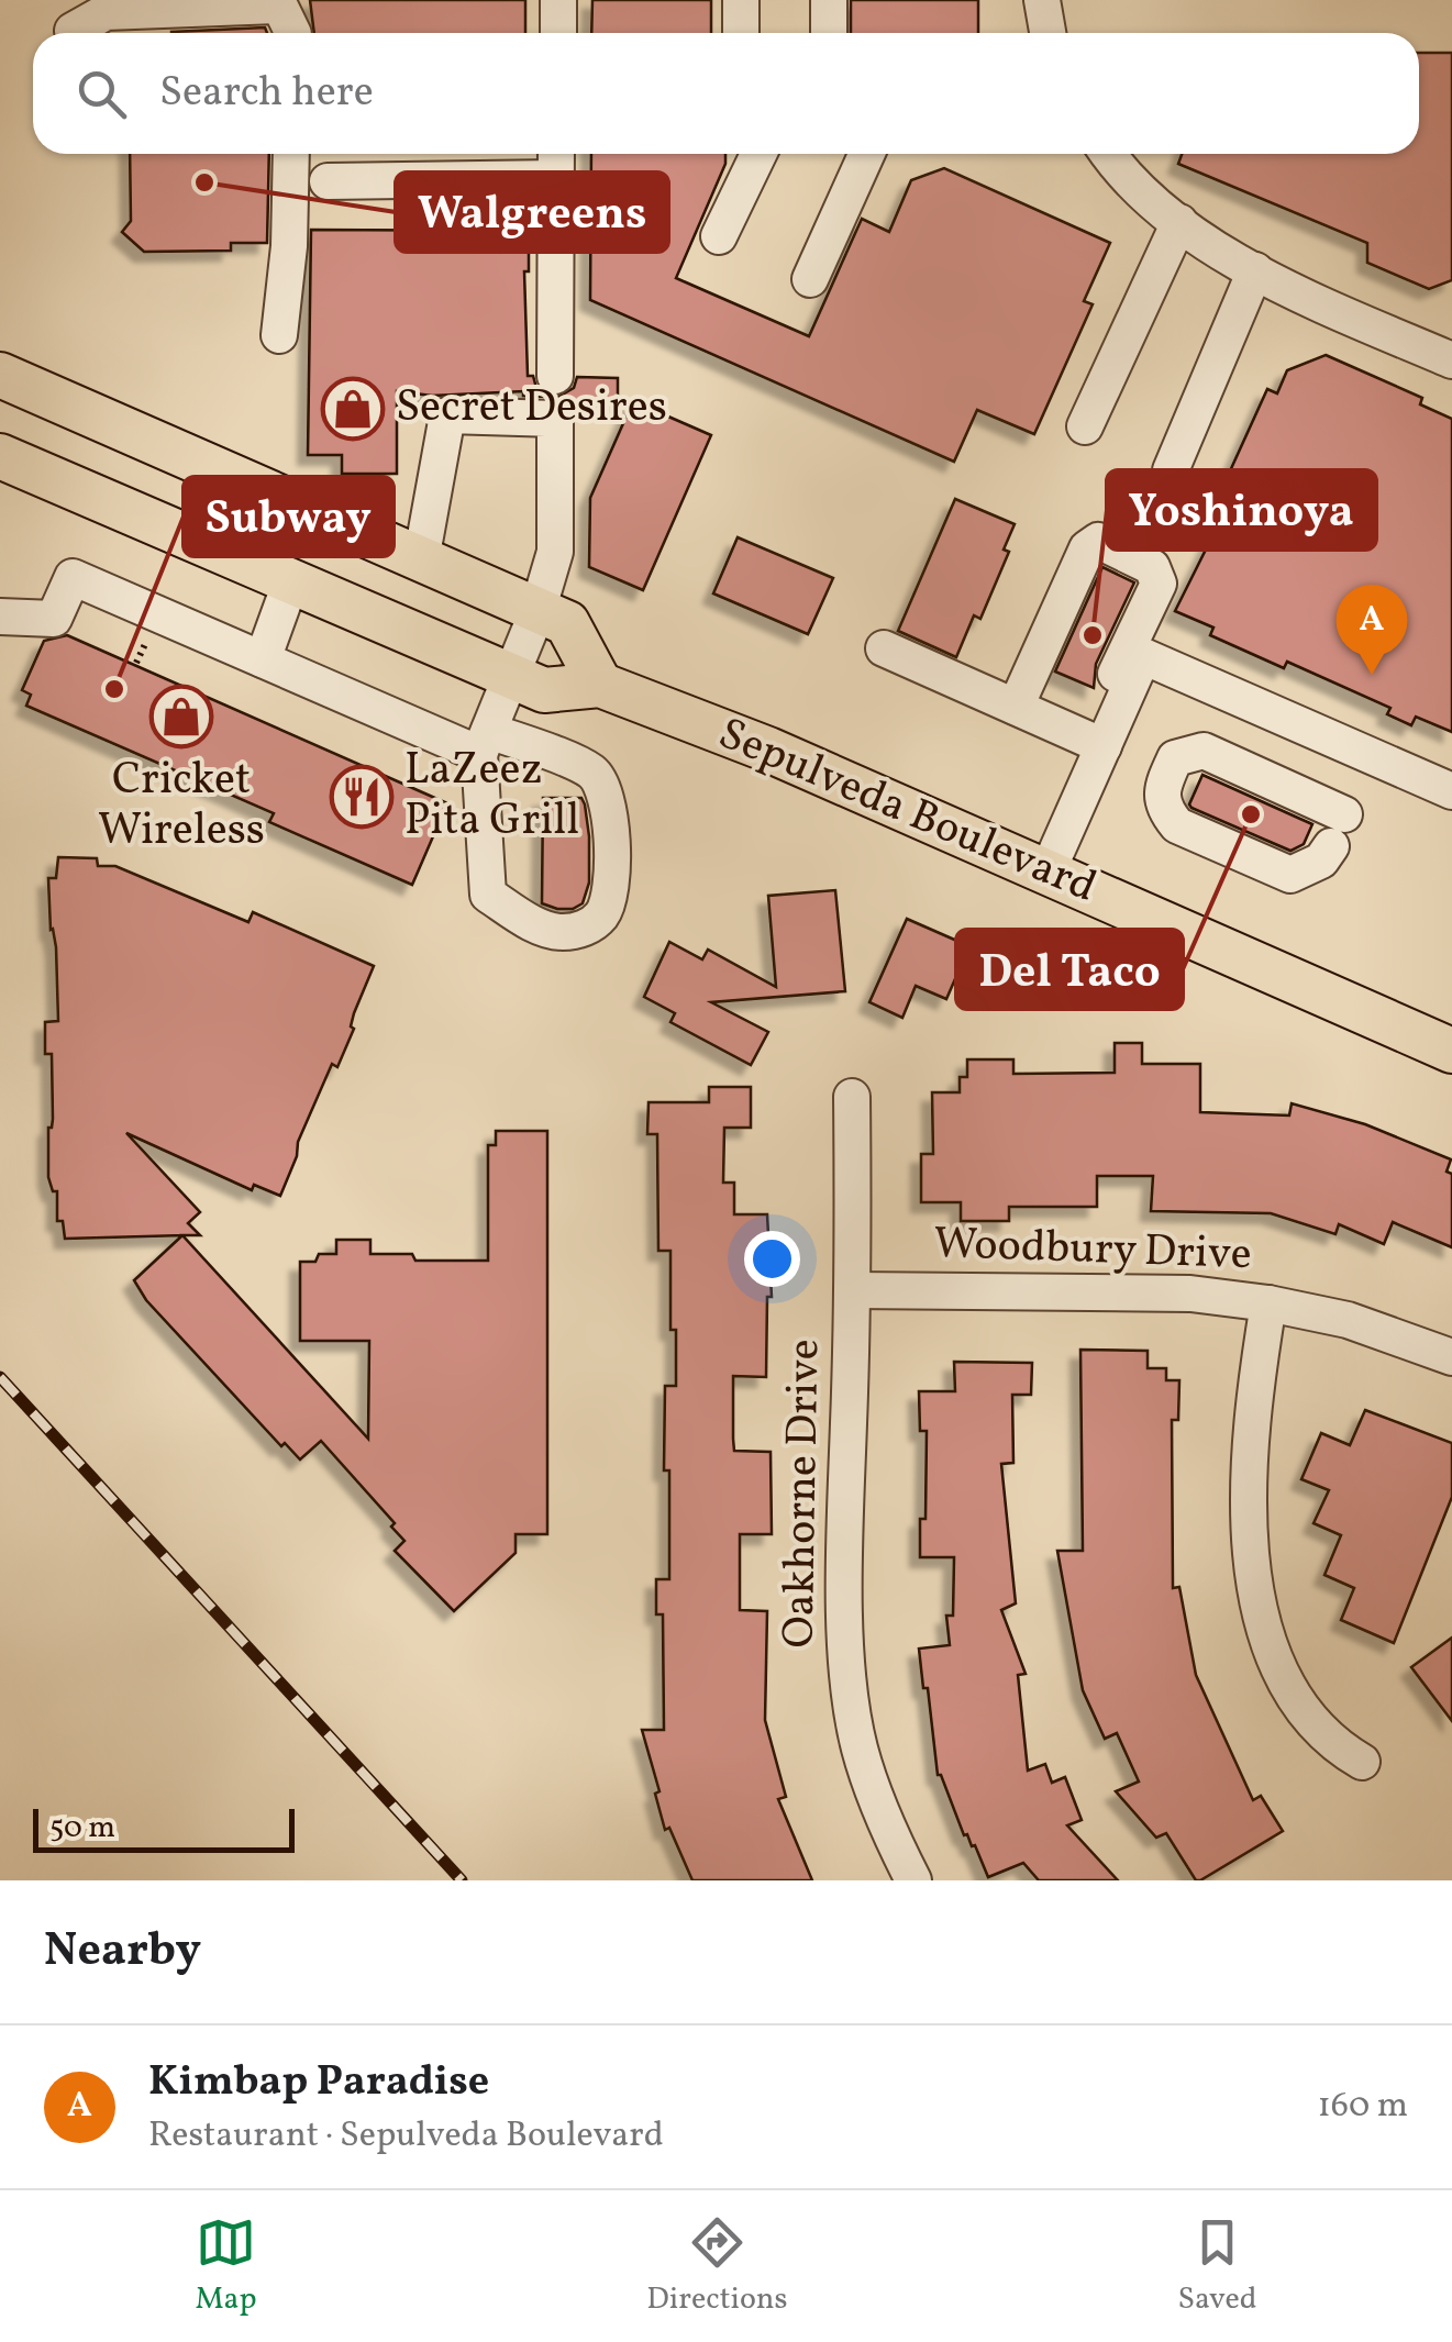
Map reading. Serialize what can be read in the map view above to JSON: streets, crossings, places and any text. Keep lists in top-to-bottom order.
{
  "streets": {
    "main road": ["Sepulveda Boulevard"],
    "street": ["Woodbury Drive", "Oakhorne Drive"]
  },
  "crossings": [
    ["Woodbury Drive", "Oakhorne Drive"]
  ],
  "places": {
    "other": [
      "Walgreens",
      "Yoshinoya",
      "Subway",
      "Del Taco"
    ],
    "shop": ["Secret Desires", "Cricket Wireless"],
    "restaurant": ["LaZeez Pita Grill"]
  },
  "scale_bar": "50 m",
  "page": {
    "search": "Search here",
    "pins": "A",
    "scale": "50 m",
    "heading": "Nearby",
    "list": [
      {
        "mark": "A",
        "name": "Kimbap Paradise",
        "note": "Restaurant · Sepulveda Boulevard",
        "value": "160 m"
      }
    ],
    "nav": ["Map", "Directions", "Saved"]
  }
}
